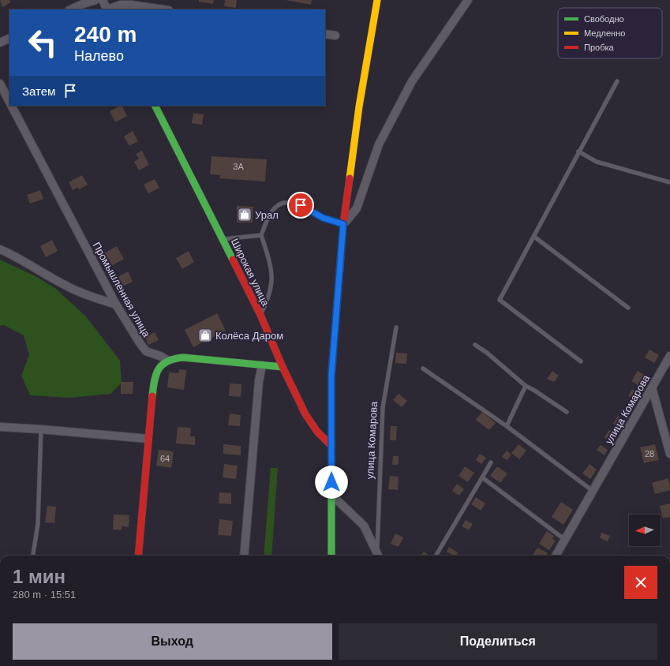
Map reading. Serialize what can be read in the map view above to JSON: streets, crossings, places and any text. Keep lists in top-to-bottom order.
{
  "streets": {
    "street": ["Широкая улица", "Промышленная улица", "улица Комарова"]
  },
  "places": {
    "shop": ["Урал", "Колёса Даром"]
  },
  "house_numbers": ["3А", "28", "64"],
  "legend": ["Свободно", "Медленно", "Пробка"],
  "north": "left",
  "page": {
    "turn": ["240 m", "Налево"],
    "then": "Затем",
    "heading": ["1 мин", "280 m · 15:51"],
    "buttons": ["Выход", "Поделиться"]
  }
}
